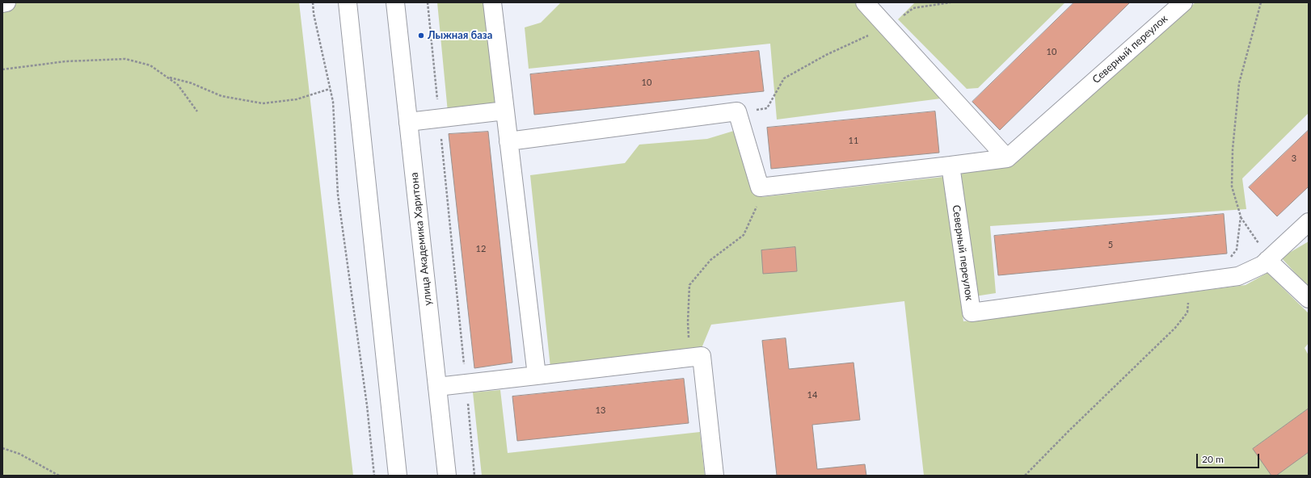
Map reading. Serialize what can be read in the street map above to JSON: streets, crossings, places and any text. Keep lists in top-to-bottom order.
{
  "streets": {
    "main road": ["Северный переулок", "улица Академика Харитона"]
  },
  "places": ["Лыжная база"],
  "house_numbers": [
    "10",
    "10",
    "11",
    "3",
    "5",
    "12",
    "14",
    "13"
  ],
  "scale_bar": "20 m"
}
